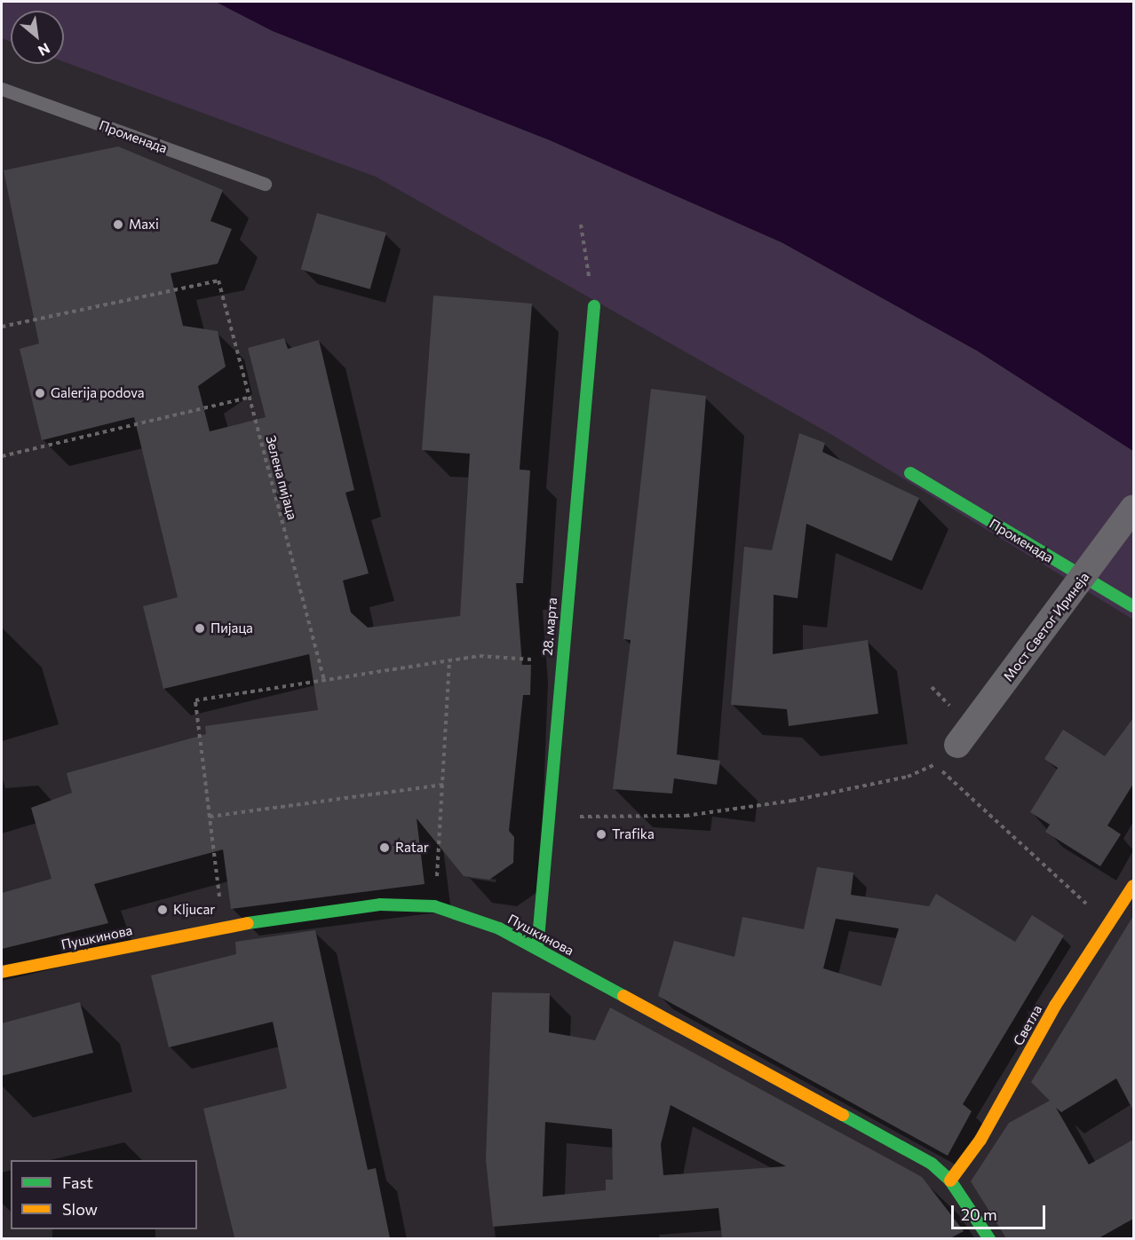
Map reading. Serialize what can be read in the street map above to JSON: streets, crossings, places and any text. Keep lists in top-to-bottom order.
{
  "streets": {
    "street": [
      "Променада",
      "28. марта",
      "Мост Светог Иринеја",
      "Пушкинова",
      "Светла"
    ],
    "path": ["Зелена пијаца"]
  },
  "crossings": [
    ["28. марта", "Пушкинова"],
    ["Пушкинова", "Светла"]
  ],
  "places": [
    "Maxi",
    "Galerija podova",
    "Пијаца",
    "Trafika",
    "Ratar",
    "Kljucar"
  ],
  "legend": ["Fast", "Slow"],
  "scale_bar": "20 m",
  "north": "bottom right"
}
